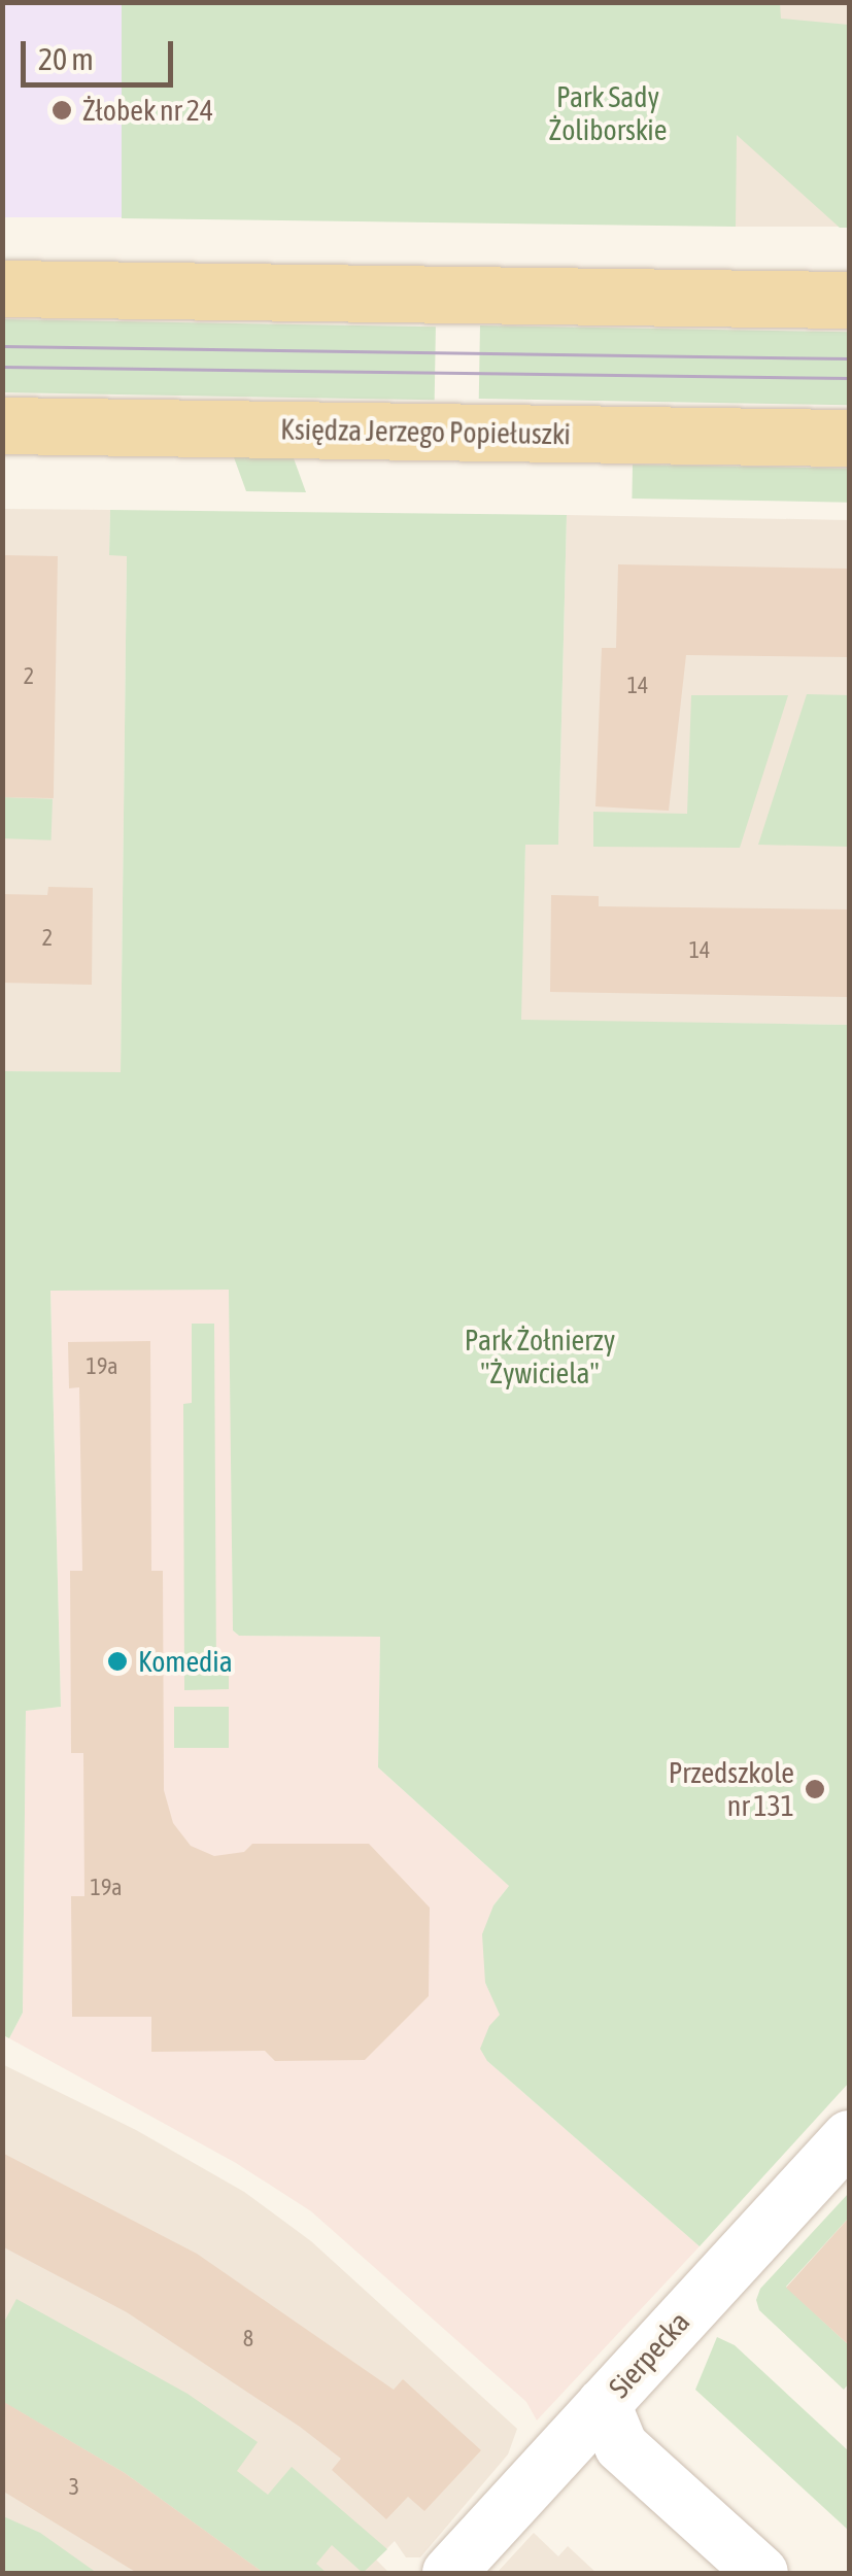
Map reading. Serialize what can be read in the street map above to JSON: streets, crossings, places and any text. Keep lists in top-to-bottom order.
{
  "streets": {
    "main road": ["Księdza Jerzego Popiełuszki"],
    "street": ["Sierpecka"]
  },
  "parks": ["Park Sady Żoliborskie", "Park Żołnierzy \"Żywiciela\""],
  "places": ["Żłobek nr 24", "Komedia", "Przedszkole nr 131"],
  "house_numbers": [
    "2",
    "14",
    "2",
    "14",
    "19a",
    "19a",
    "8",
    "3"
  ],
  "scale_bar": "20 m"
}
